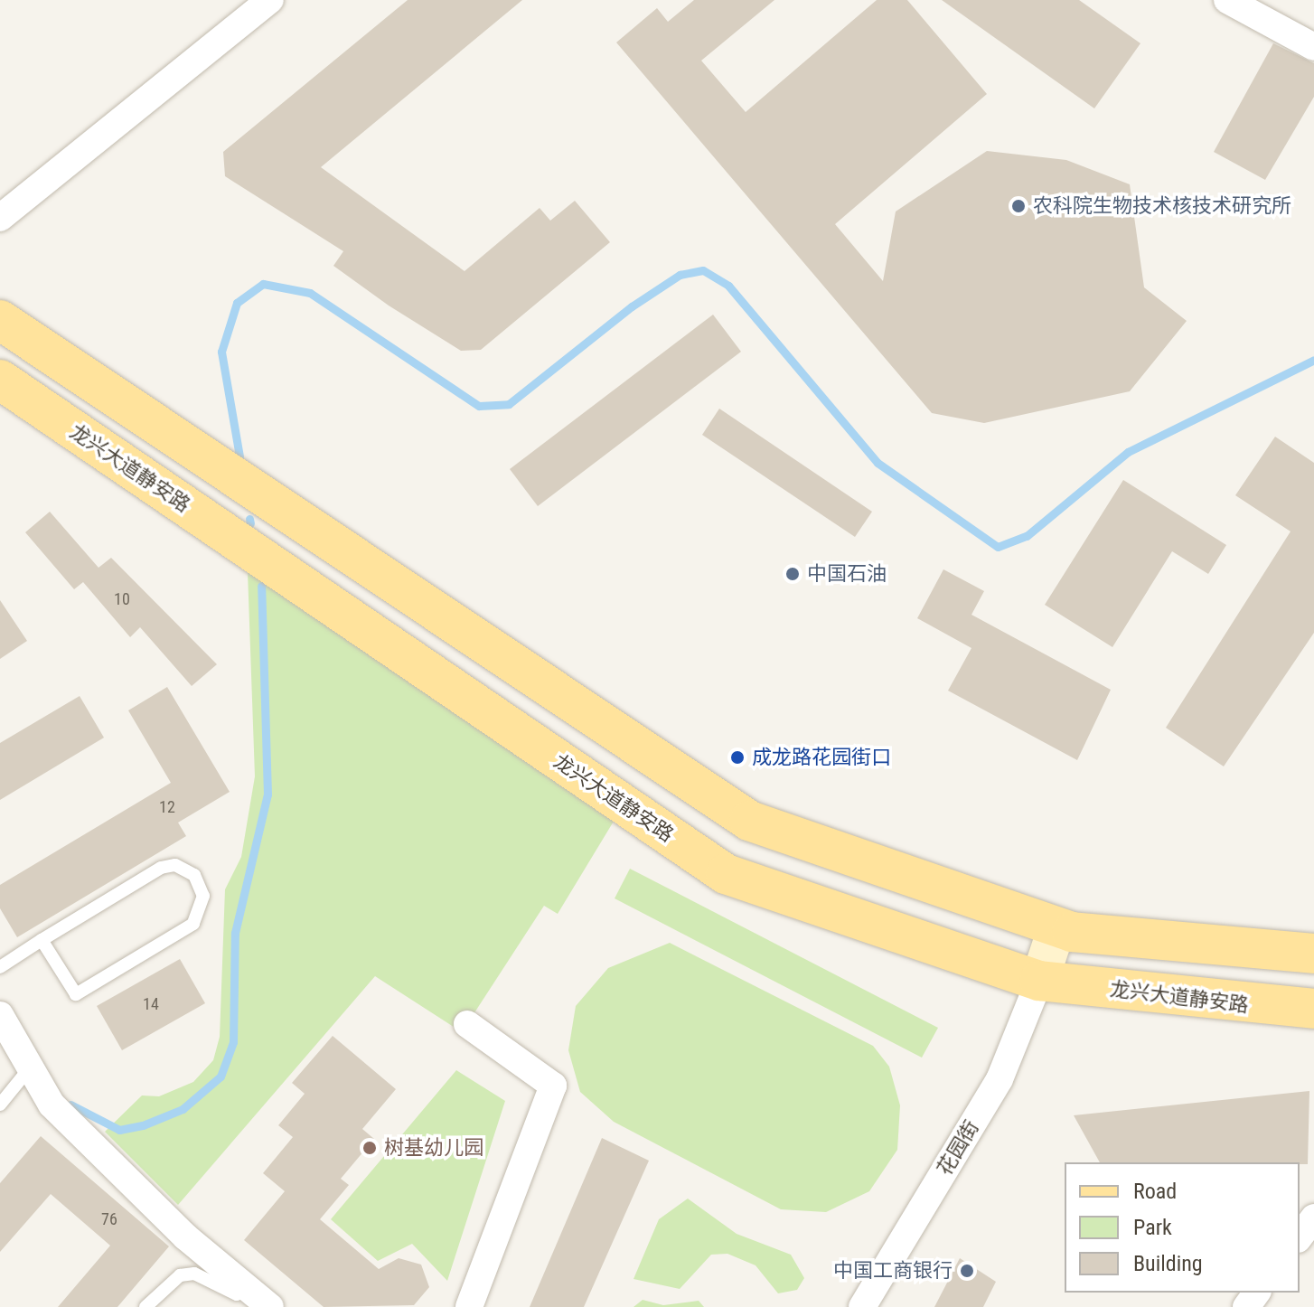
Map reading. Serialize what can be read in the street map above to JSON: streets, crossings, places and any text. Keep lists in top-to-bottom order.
{
  "streets": {
    "main road": ["龙兴大道静安路"],
    "street": ["花园街"]
  },
  "crossings": [
    ["龙兴大道静安路", "花园街"]
  ],
  "places": [
    "农科院生物技术核技术研究所",
    "中国石油",
    "成龙路花园街口",
    "树基幼儿园",
    "中国工商银行"
  ],
  "house_numbers": [
    "10",
    "12",
    "14",
    "76"
  ],
  "legend": ["Road", "Park", "Building"]
}
